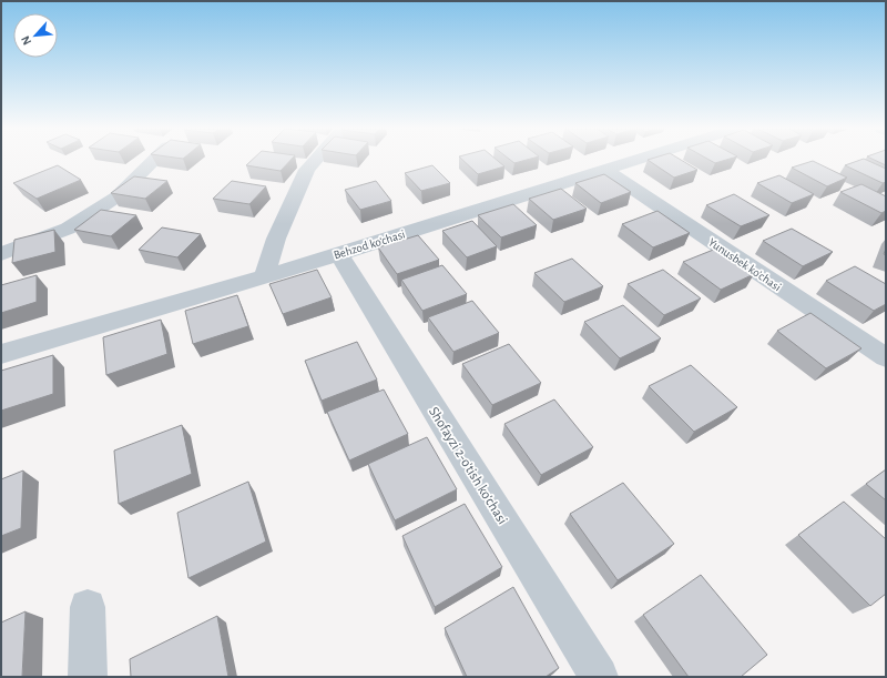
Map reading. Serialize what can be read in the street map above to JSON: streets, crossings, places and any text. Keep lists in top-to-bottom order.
{
  "streets": {
    "street": ["Behzod ko‘chasi", "Yunusbek ko'chasi", "Shofayzi 2-o'tish ko'chasi"]
  },
  "crossings": [
    ["Behzod ko‘chasi", "Yunusbek ko'chasi"],
    ["Behzod ko‘chasi", "Shofayzi 2-o'tish ko'chasi"]
  ],
  "north": "bottom left"
}
